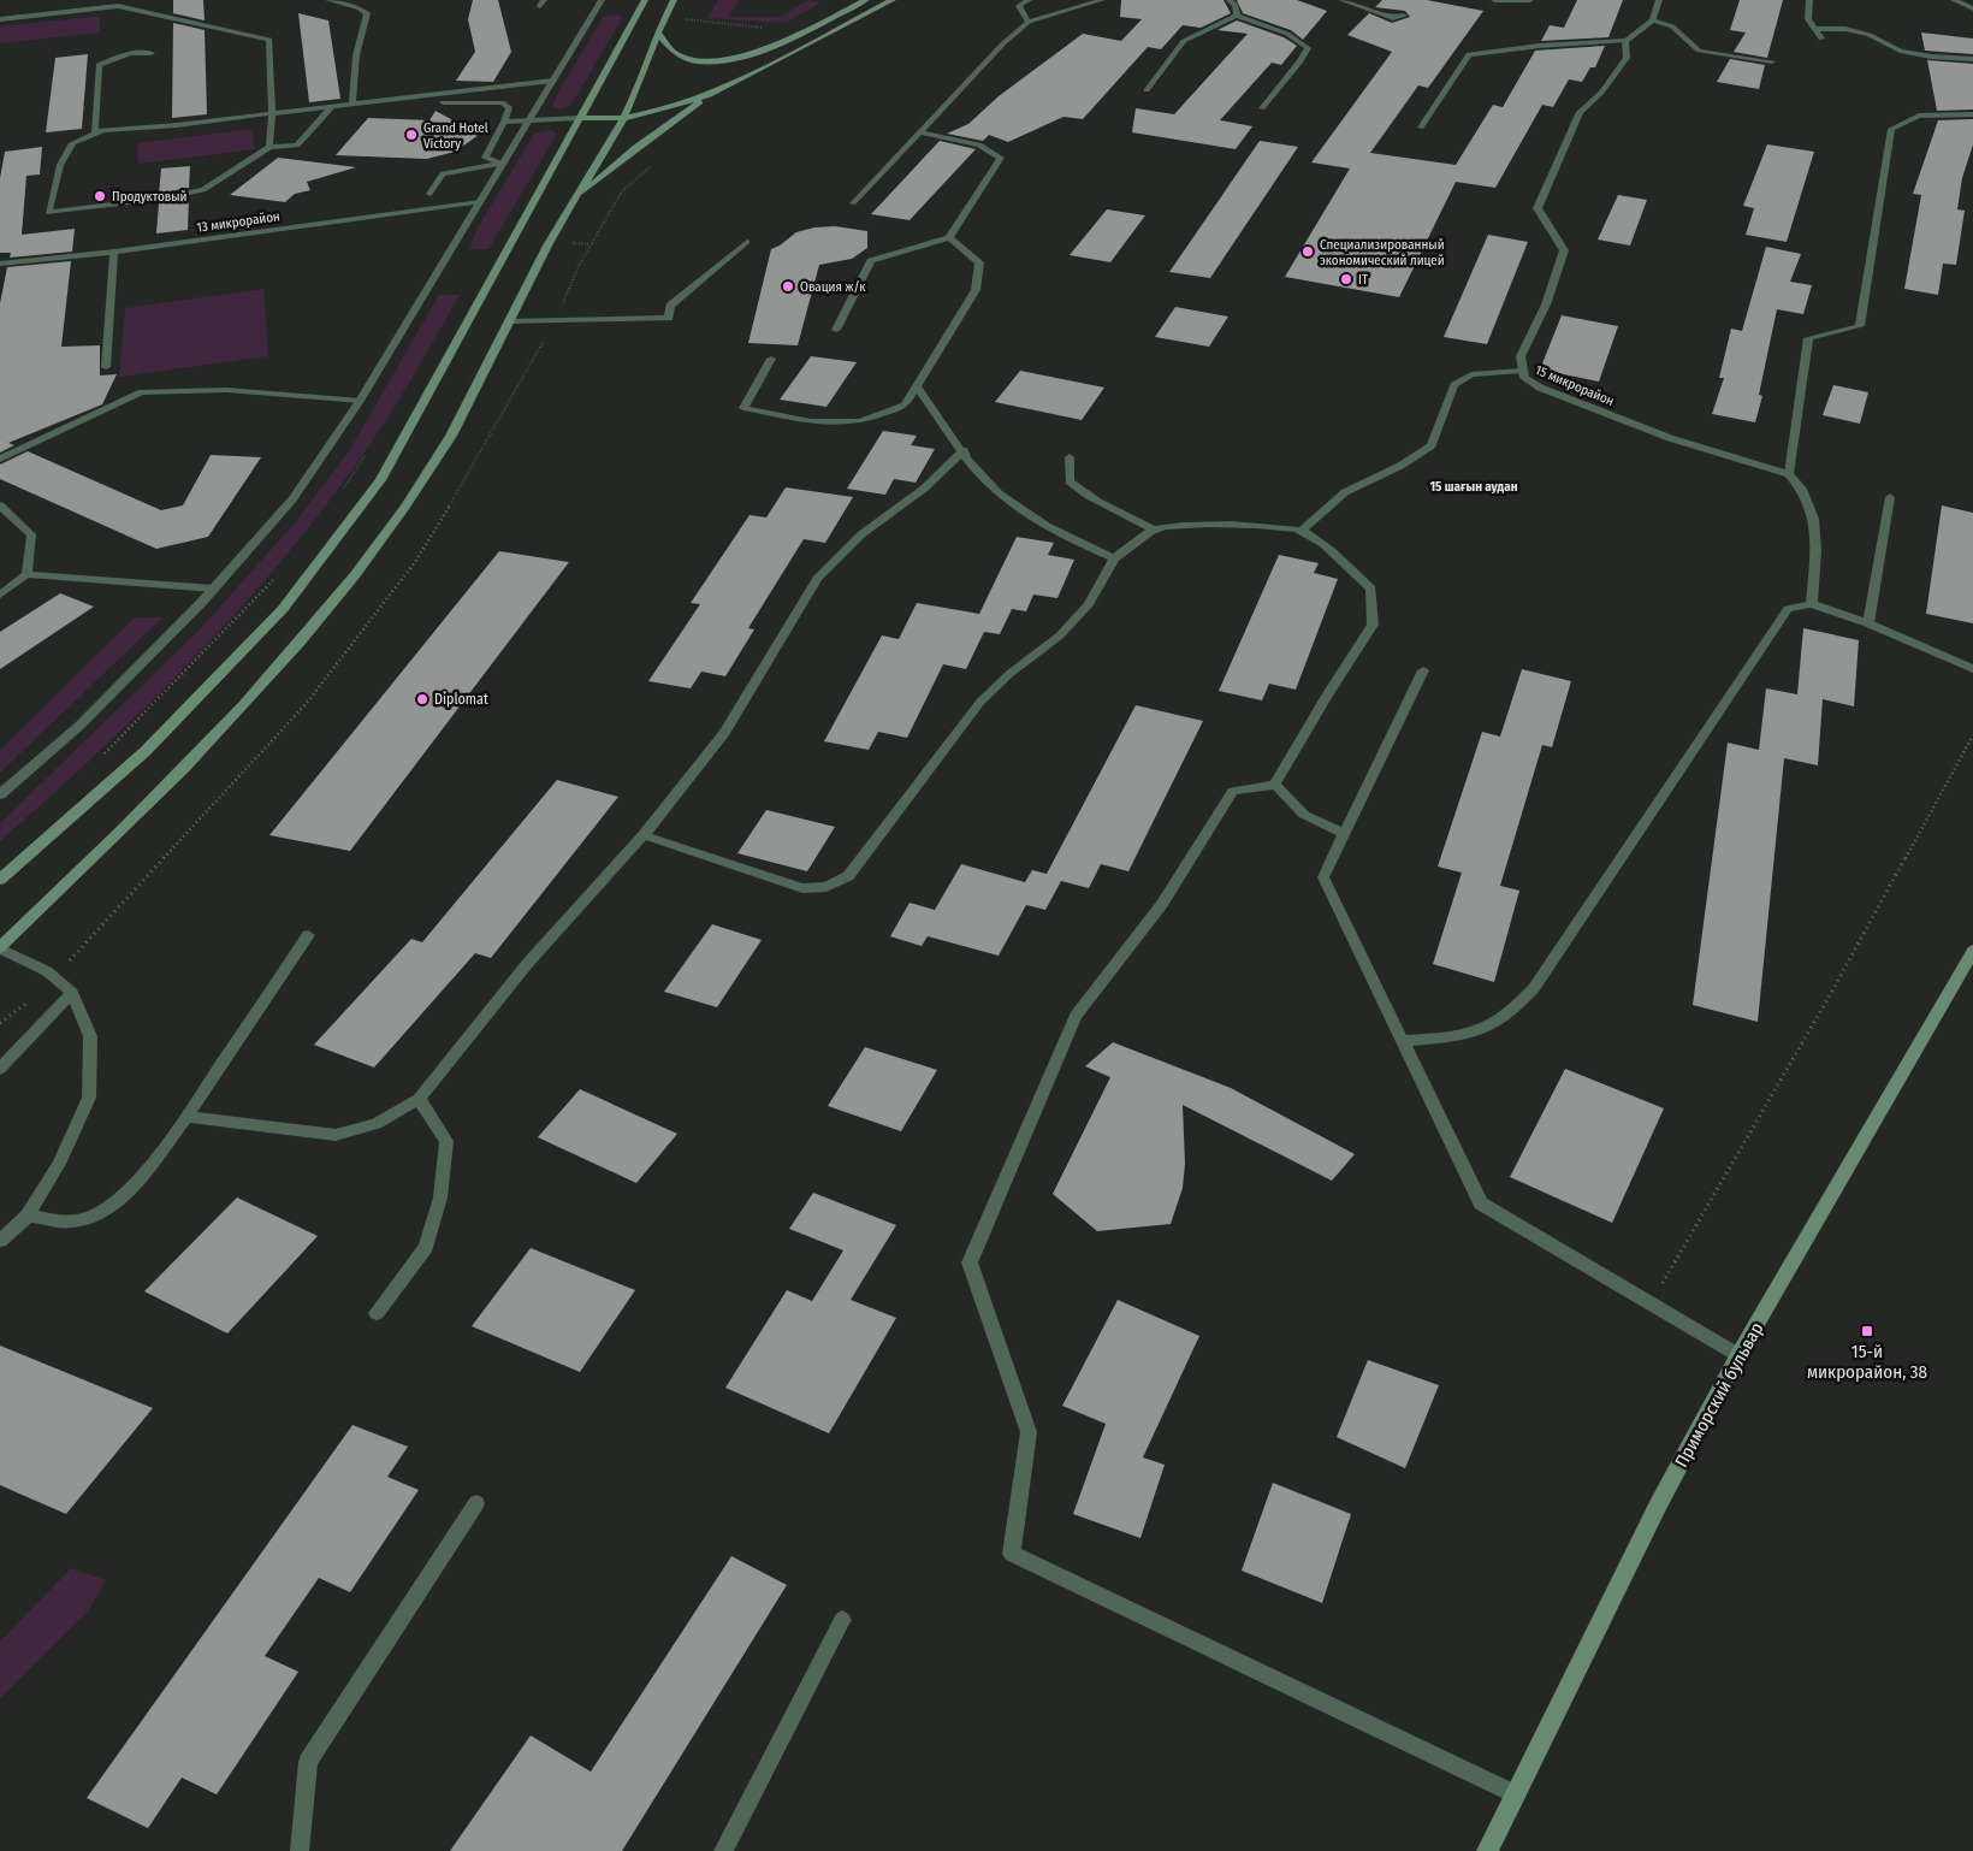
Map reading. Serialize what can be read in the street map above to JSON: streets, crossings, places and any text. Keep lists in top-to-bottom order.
{
  "streets": {
    "main road": ["Приморский бульвар"],
    "street": ["15 микрорайон"],
    "lane": ["13 микрорайон"]
  },
  "districts": ["15 шағын аудан"],
  "places": {
    "other": [
      "Grand Hotel Victory",
      "Продуктовый",
      "Специализированный экономический лицей",
      "IT",
      "Овация ж/к",
      "Diplomat"
    ],
    "transit": ["15-й микрорайон, 38"]
  }
}
